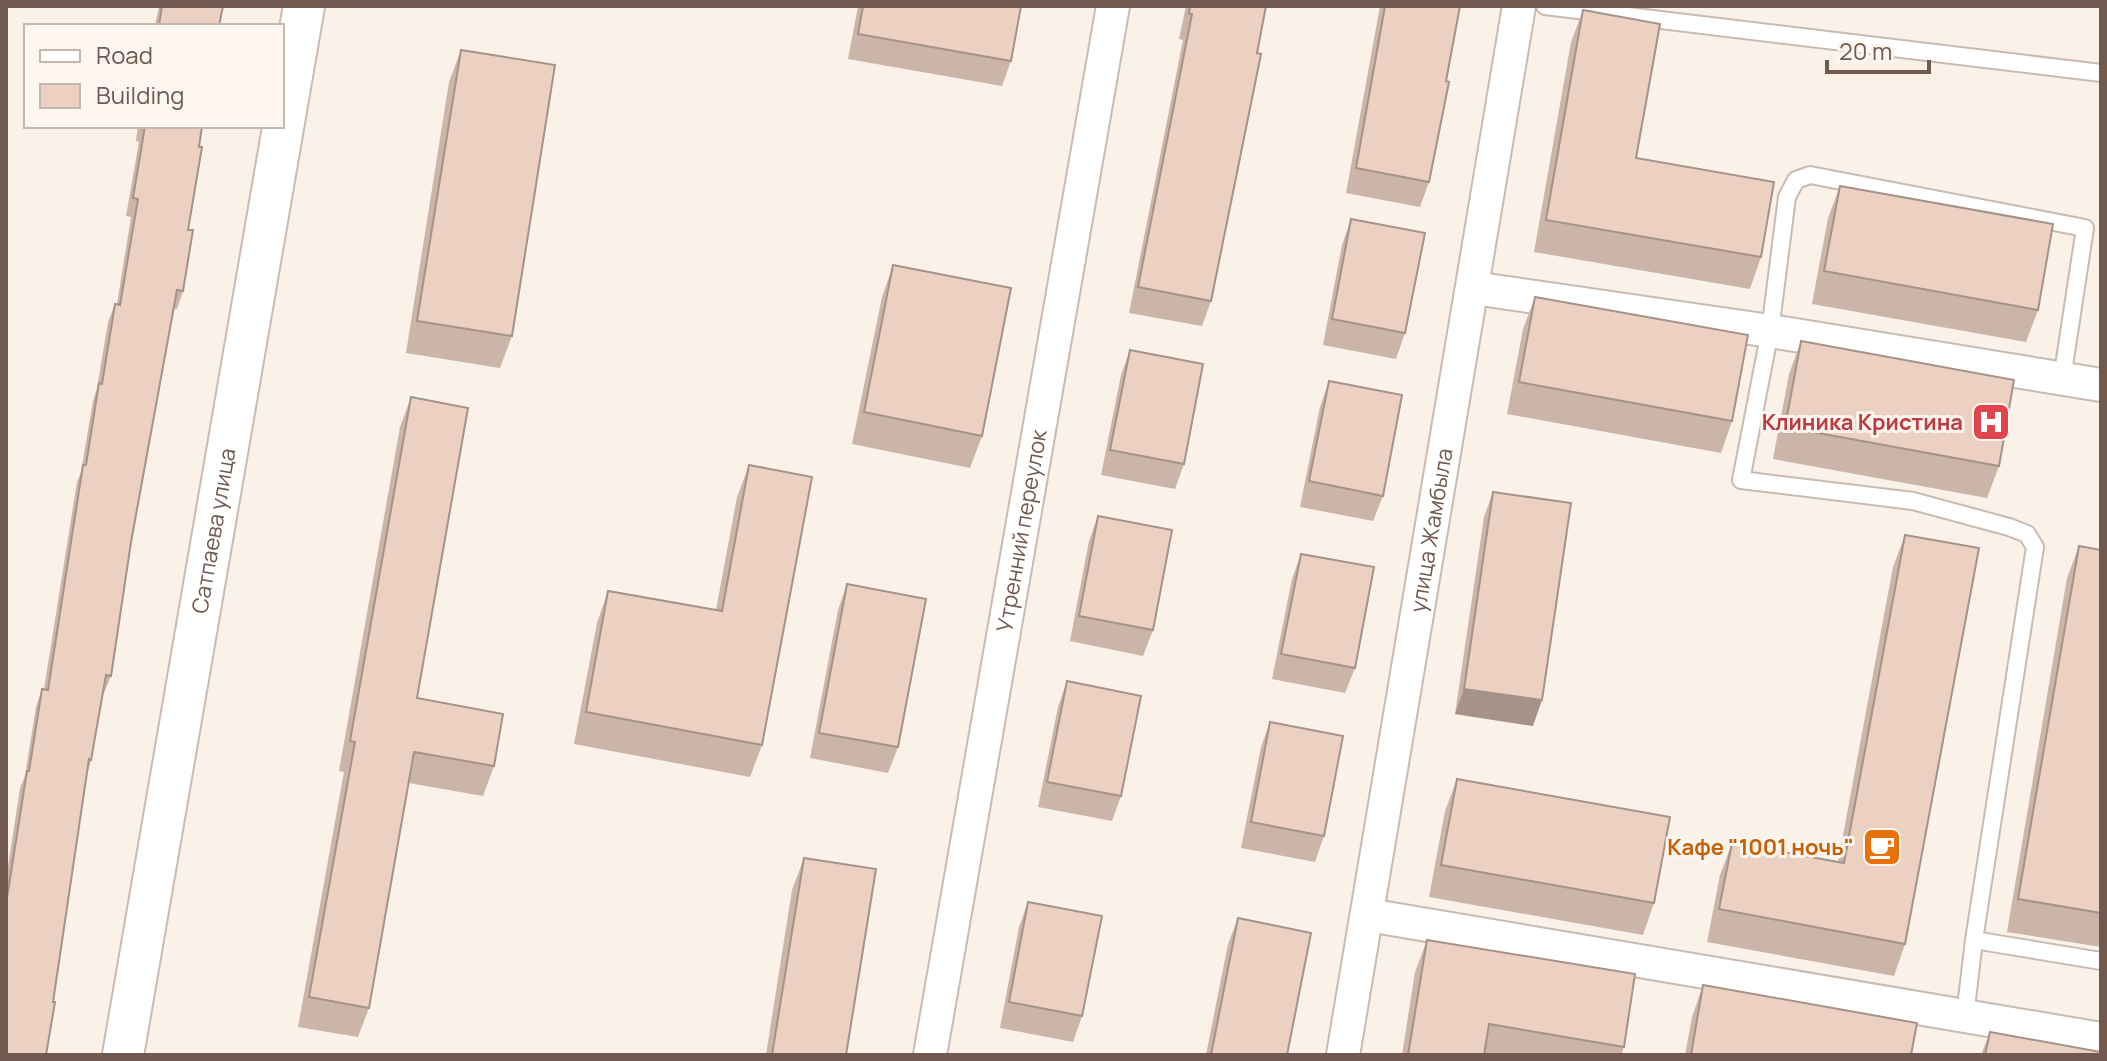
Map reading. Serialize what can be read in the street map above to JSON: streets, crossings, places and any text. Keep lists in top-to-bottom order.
{
  "streets": {
    "street": ["Сатпаева улица", "Утренний переулок", "улица Жамбыла"]
  },
  "places": {
    "hospital": ["Клиника Кристина"],
    "cafe": ["Кафе \"1001 ночь\""]
  },
  "legend": ["Road", "Building"],
  "scale_bar": "20 m"
}
